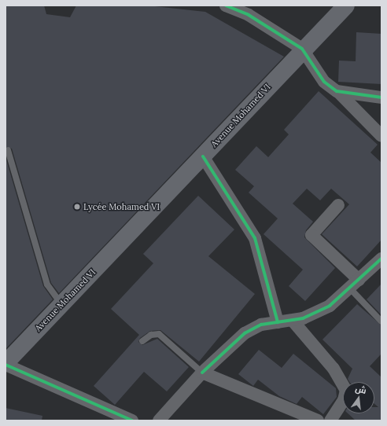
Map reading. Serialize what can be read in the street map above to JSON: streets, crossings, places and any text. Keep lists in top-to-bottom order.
{
  "streets": {
    "main road": ["Avenue Mohamed VI"]
  },
  "places": ["Lycée Mohamed VI"],
  "north": "top"
}
